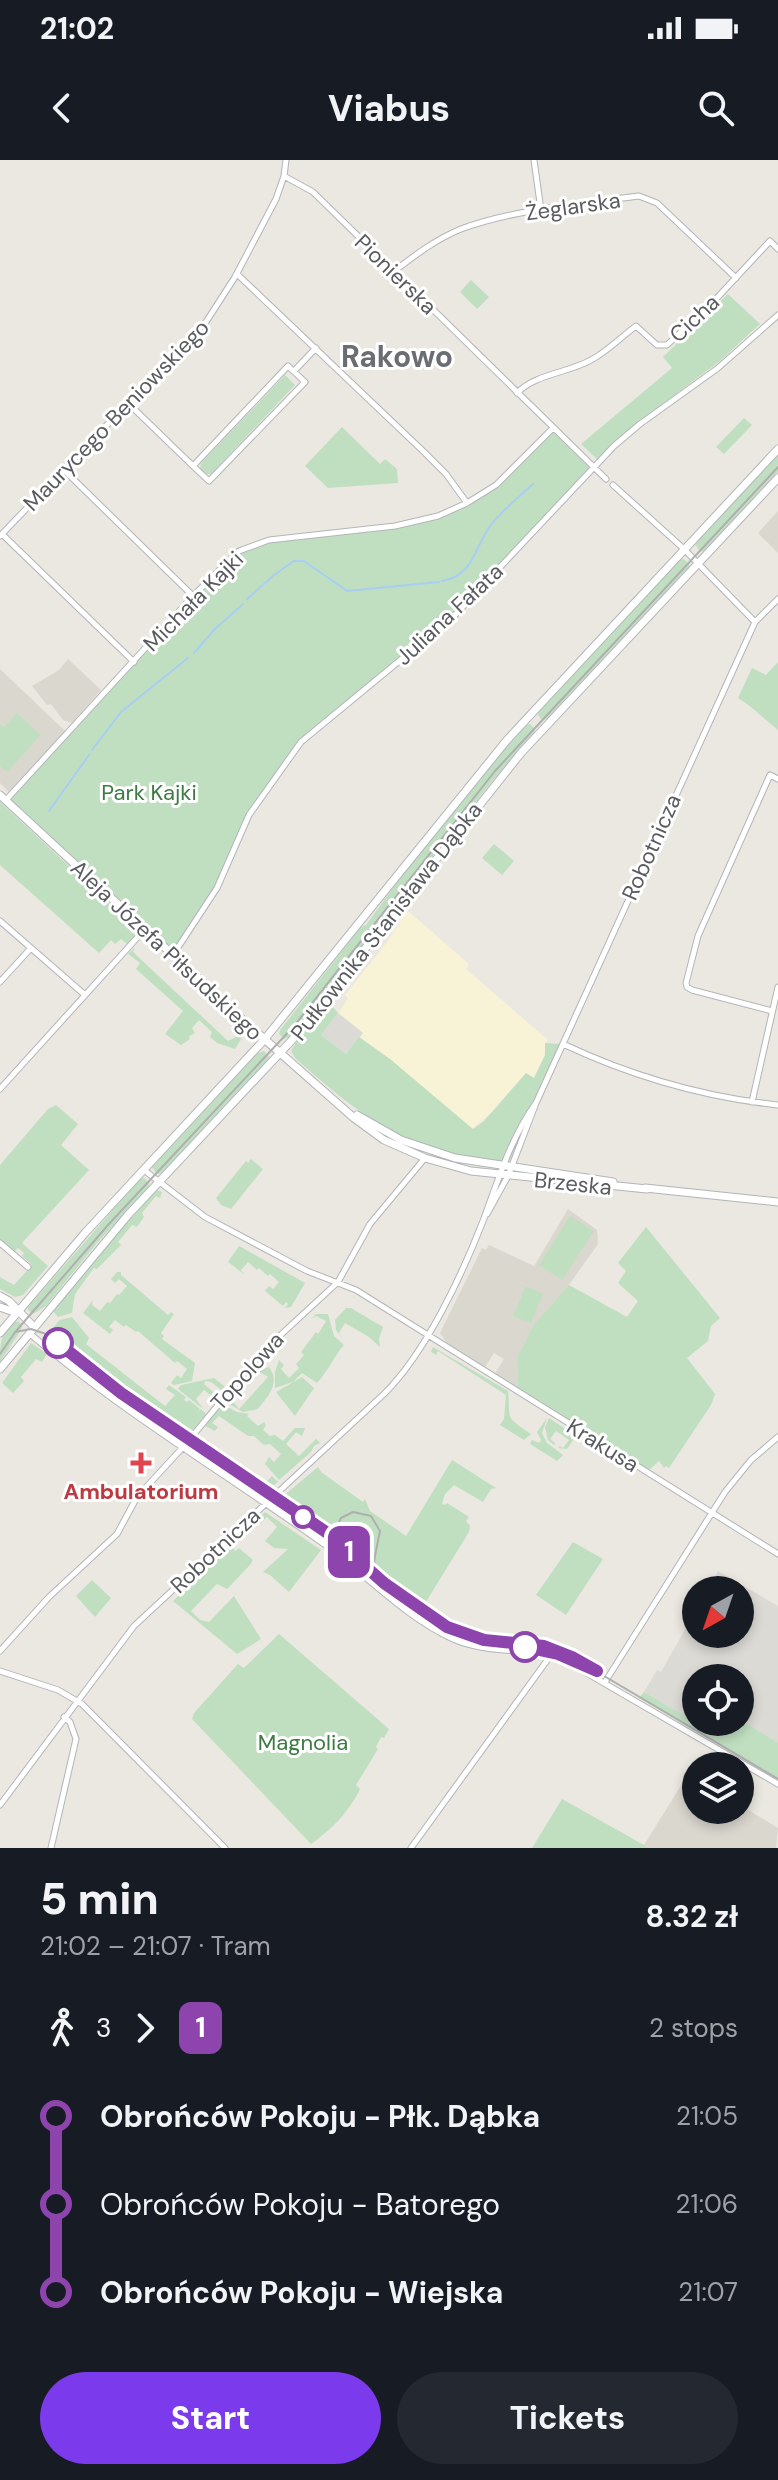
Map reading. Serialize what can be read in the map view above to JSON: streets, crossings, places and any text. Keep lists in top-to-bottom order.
{
  "streets": {
    "street": [
      "Żeglarska",
      "Pionierska",
      "Cicha",
      "Maurycego Beniowskiego",
      "Michała Kajki",
      "Juliana Fałata",
      "Robotnicza",
      "Pułkownika Stanisława Dąbka",
      "Aleja Józefa Piłsudskiego",
      "Brzeska",
      "Topolowa",
      "Krakusa"
    ]
  },
  "crossings": [
    ["Żeglarska", "Pionierska"],
    ["Żeglarska", "Cicha"],
    ["Pionierska", "Cicha"],
    ["Pionierska", "Maurycego Beniowskiego"],
    ["Pionierska", "Michała Kajki"],
    ["Pionierska", "Juliana Fałata"],
    ["Michała Kajki", "Aleja Józefa Piłsudskiego"],
    ["Juliana Fałata", "Aleja Józefa Piłsudskiego"],
    ["Robotnicza", "Aleja Józefa Piłsudskiego"],
    ["Robotnicza", "Brzeska"],
    ["Robotnicza", "Krakusa"],
    ["Pułkownika Stanisława Dąbka", "Aleja Józefa Piłsudskiego"],
    ["Pułkownika Stanisława Dąbka", "Krakusa"],
    ["Aleja Józefa Piłsudskiego", "Brzeska"],
    ["Aleja Józefa Piłsudskiego", "Topolowa"],
    ["Topolowa", "Krakusa"]
  ],
  "districts": ["Rakowo"],
  "parks": ["Park Kajki", "Magnolia"],
  "places": {
    "health": ["Ambulatorium"]
  },
  "lines": ["tram line 1"],
  "north": "bottom left",
  "page": {
    "status": "21:02",
    "header": "Viabus",
    "on_map": "1",
    "heading": ["5 min", "21:02 – 21:07 · Tram", "8.32 zł"],
    "legs": ["3", "1", "2 stops"],
    "list": [
      {
        "name": "Obrońców Pokoju - Płk. Dąbka",
        "value": "21:05"
      },
      {
        "name": "Obrońców Pokoju - Batorego",
        "value": "21:06"
      },
      {
        "name": "Obrońców Pokoju - Wiejska",
        "value": "21:07"
      }
    ],
    "buttons": ["Start", "Tickets"]
  }
}
